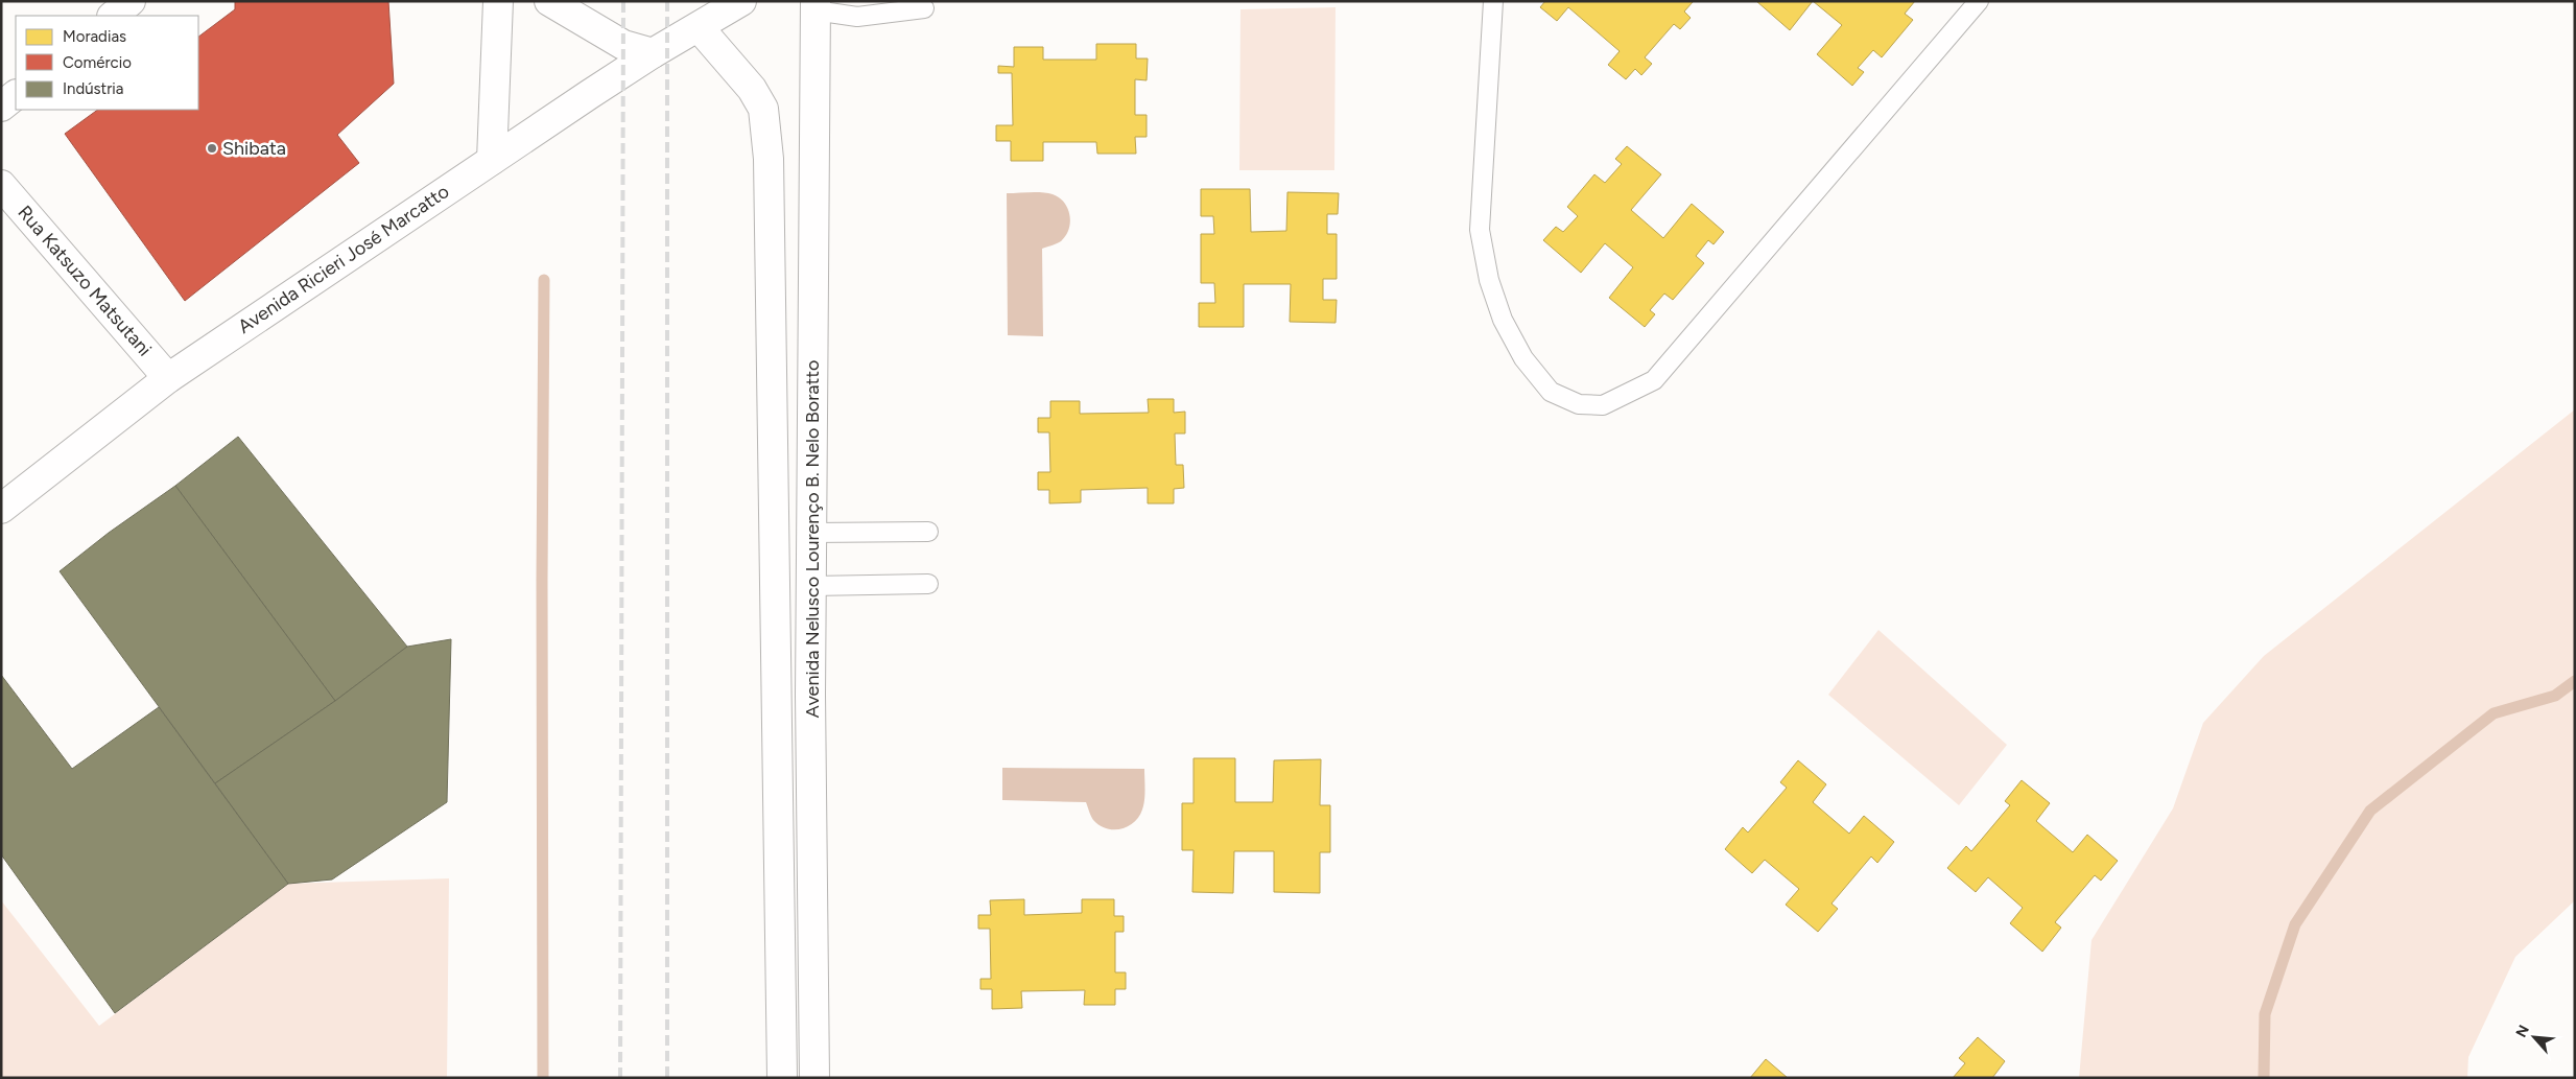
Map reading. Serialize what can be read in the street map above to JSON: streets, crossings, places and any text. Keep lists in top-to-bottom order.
{
  "streets": {
    "street": ["Avenida Ricieri José Marcatto", "Rua Katsuzo Matsutani", "Avenida Nelusco Lourenço B. Nelo Boratto"]
  },
  "crossings": [
    ["Avenida Ricieri José Marcatto", "Rua Katsuzo Matsutani"],
    ["Avenida Ricieri José Marcatto", "Avenida Nelusco Lourenço B. Nelo Boratto"]
  ],
  "places": ["Shibata"],
  "legend": ["Moradias", "Comércio", "Indústria"],
  "north": "top left"
}
